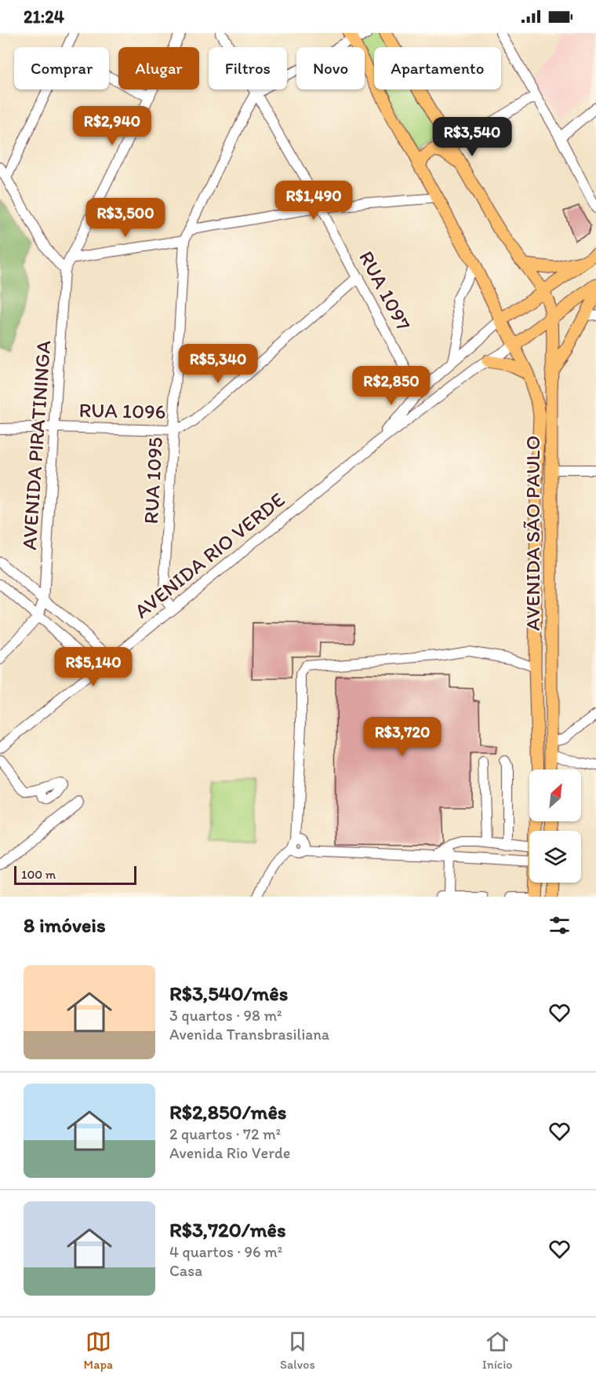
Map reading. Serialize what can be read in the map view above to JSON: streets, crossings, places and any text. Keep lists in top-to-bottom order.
{
  "streets": {
    "main road": ["AVENIDA SÃO PAULO"],
    "street": [
      "RUA 1097",
      "RUA 1096",
      "AVENIDA PIRATININGA",
      "RUA 1095",
      "AVENIDA RIO VERDE"
    ]
  },
  "crossings": [
    ["RUA 1097", "RUA 1096"],
    ["RUA 1097", "AVENIDA RIO VERDE"],
    ["RUA 1096", "AVENIDA PIRATININGA"],
    ["RUA 1096", "RUA 1095"],
    ["RUA 1095", "AVENIDA RIO VERDE"],
    ["AVENIDA SÃO PAULO", "AVENIDA RIO VERDE"]
  ],
  "scale_bar": "100 m",
  "north": "top right",
  "page": {
    "status": "21:24",
    "chip": [
      "Comprar",
      "Alugar",
      "Filtros",
      "Novo",
      "Apartamento"
    ],
    "price": [
      "R$2,940",
      "R$3,540",
      "R$1,490",
      "R$3,500",
      "R$5,340",
      "R$2,850",
      "R$5,140",
      "R$3,720"
    ],
    "scale": "100 m",
    "heading": "8 imóveis",
    "list": [
      {
        "name": "R$3,540/mês",
        "note": "3 quartos · 98 m² · Avenida Transbrasiliana"
      },
      {
        "name": "R$2,850/mês",
        "note": "2 quartos · 72 m² · Avenida Rio Verde"
      },
      {
        "name": "R$3,720/mês",
        "note": "4 quartos · 96 m² · Casa"
      }
    ],
    "tabs": ["Mapa", "Salvos", "Início"]
  }
}
